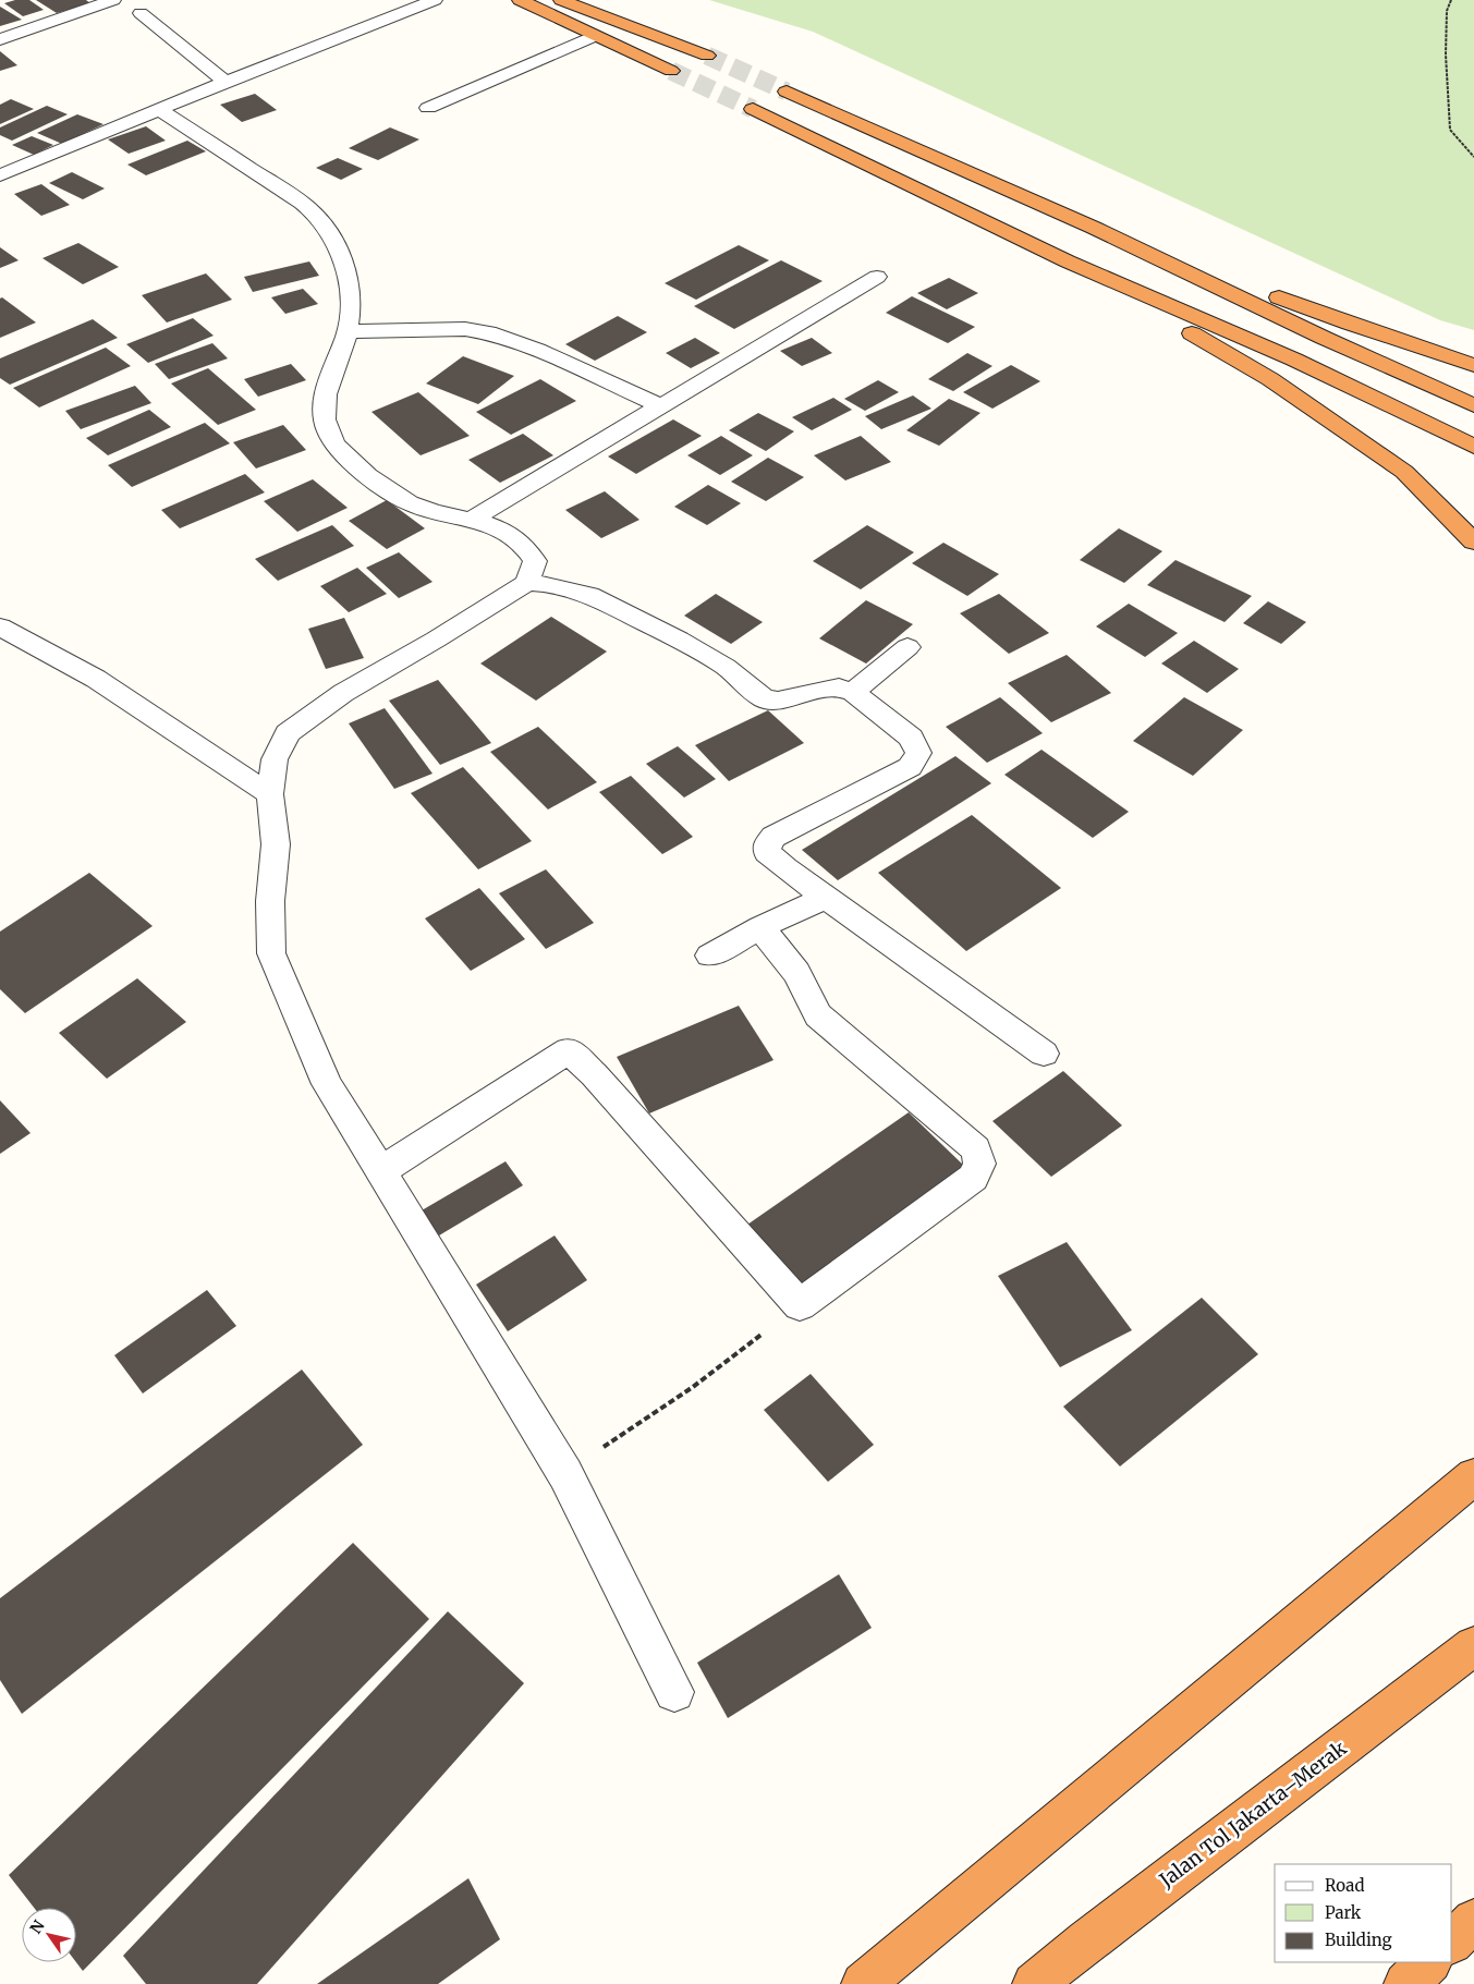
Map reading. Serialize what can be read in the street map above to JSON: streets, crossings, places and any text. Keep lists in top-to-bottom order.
{
  "streets": {
    "highway": ["Jalan Tol Jakarta–Merak"]
  },
  "legend": ["Road", "Park", "Building"],
  "north": "top left"
}
